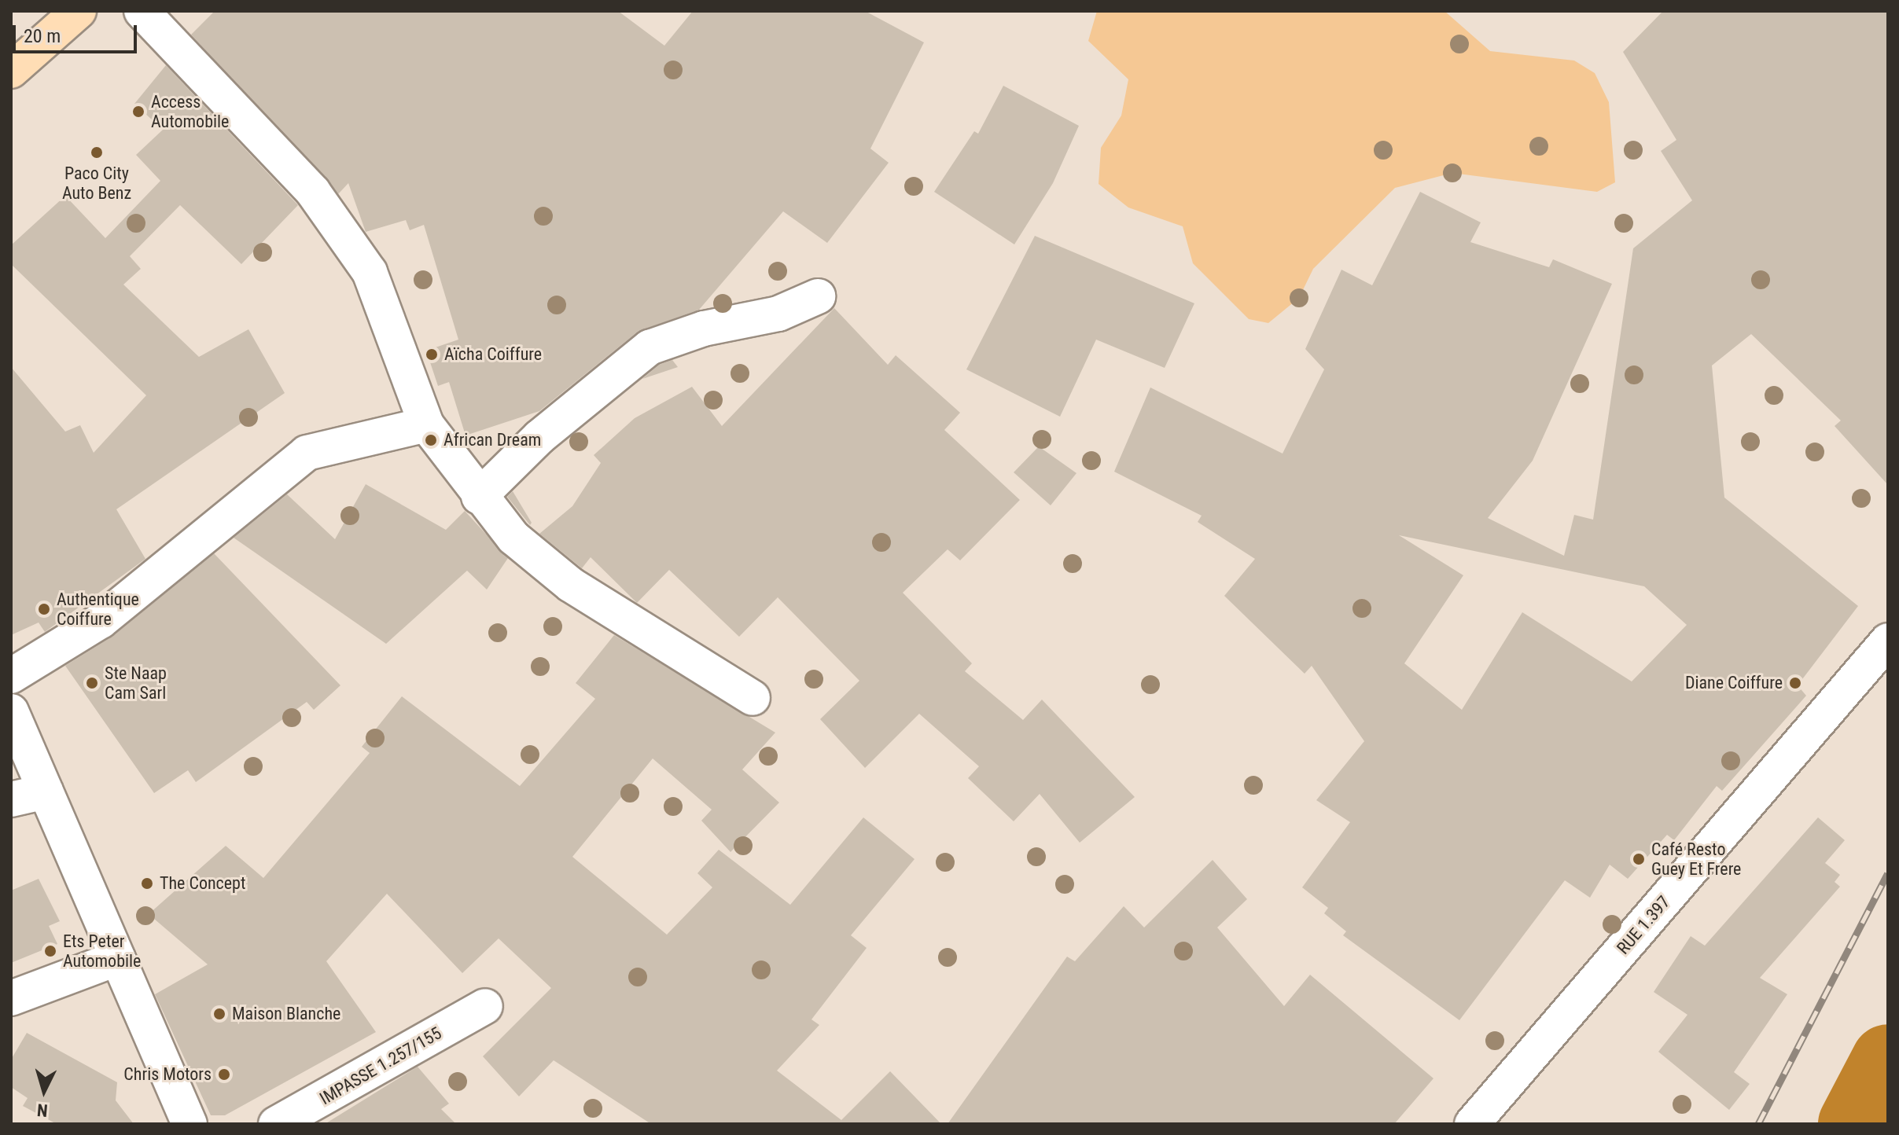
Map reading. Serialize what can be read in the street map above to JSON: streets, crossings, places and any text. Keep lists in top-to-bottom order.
{
  "streets": {
    "street": ["RUE 1.397", "IMPASSE 1.257/155"]
  },
  "places": [
    "Access Automobile",
    "Paco City Auto Benz",
    "Aïcha Coiffure",
    "African Dream",
    "Authentique Coiffure",
    "Ste Naap Cam Sarl",
    "Diane Coiffure",
    "Café Resto Guey Et Frere",
    "The Concept",
    "Ets Peter Automobile",
    "Maison Blanche",
    "Chris Motors"
  ],
  "scale_bar": "20 m",
  "north": "bottom"
}
